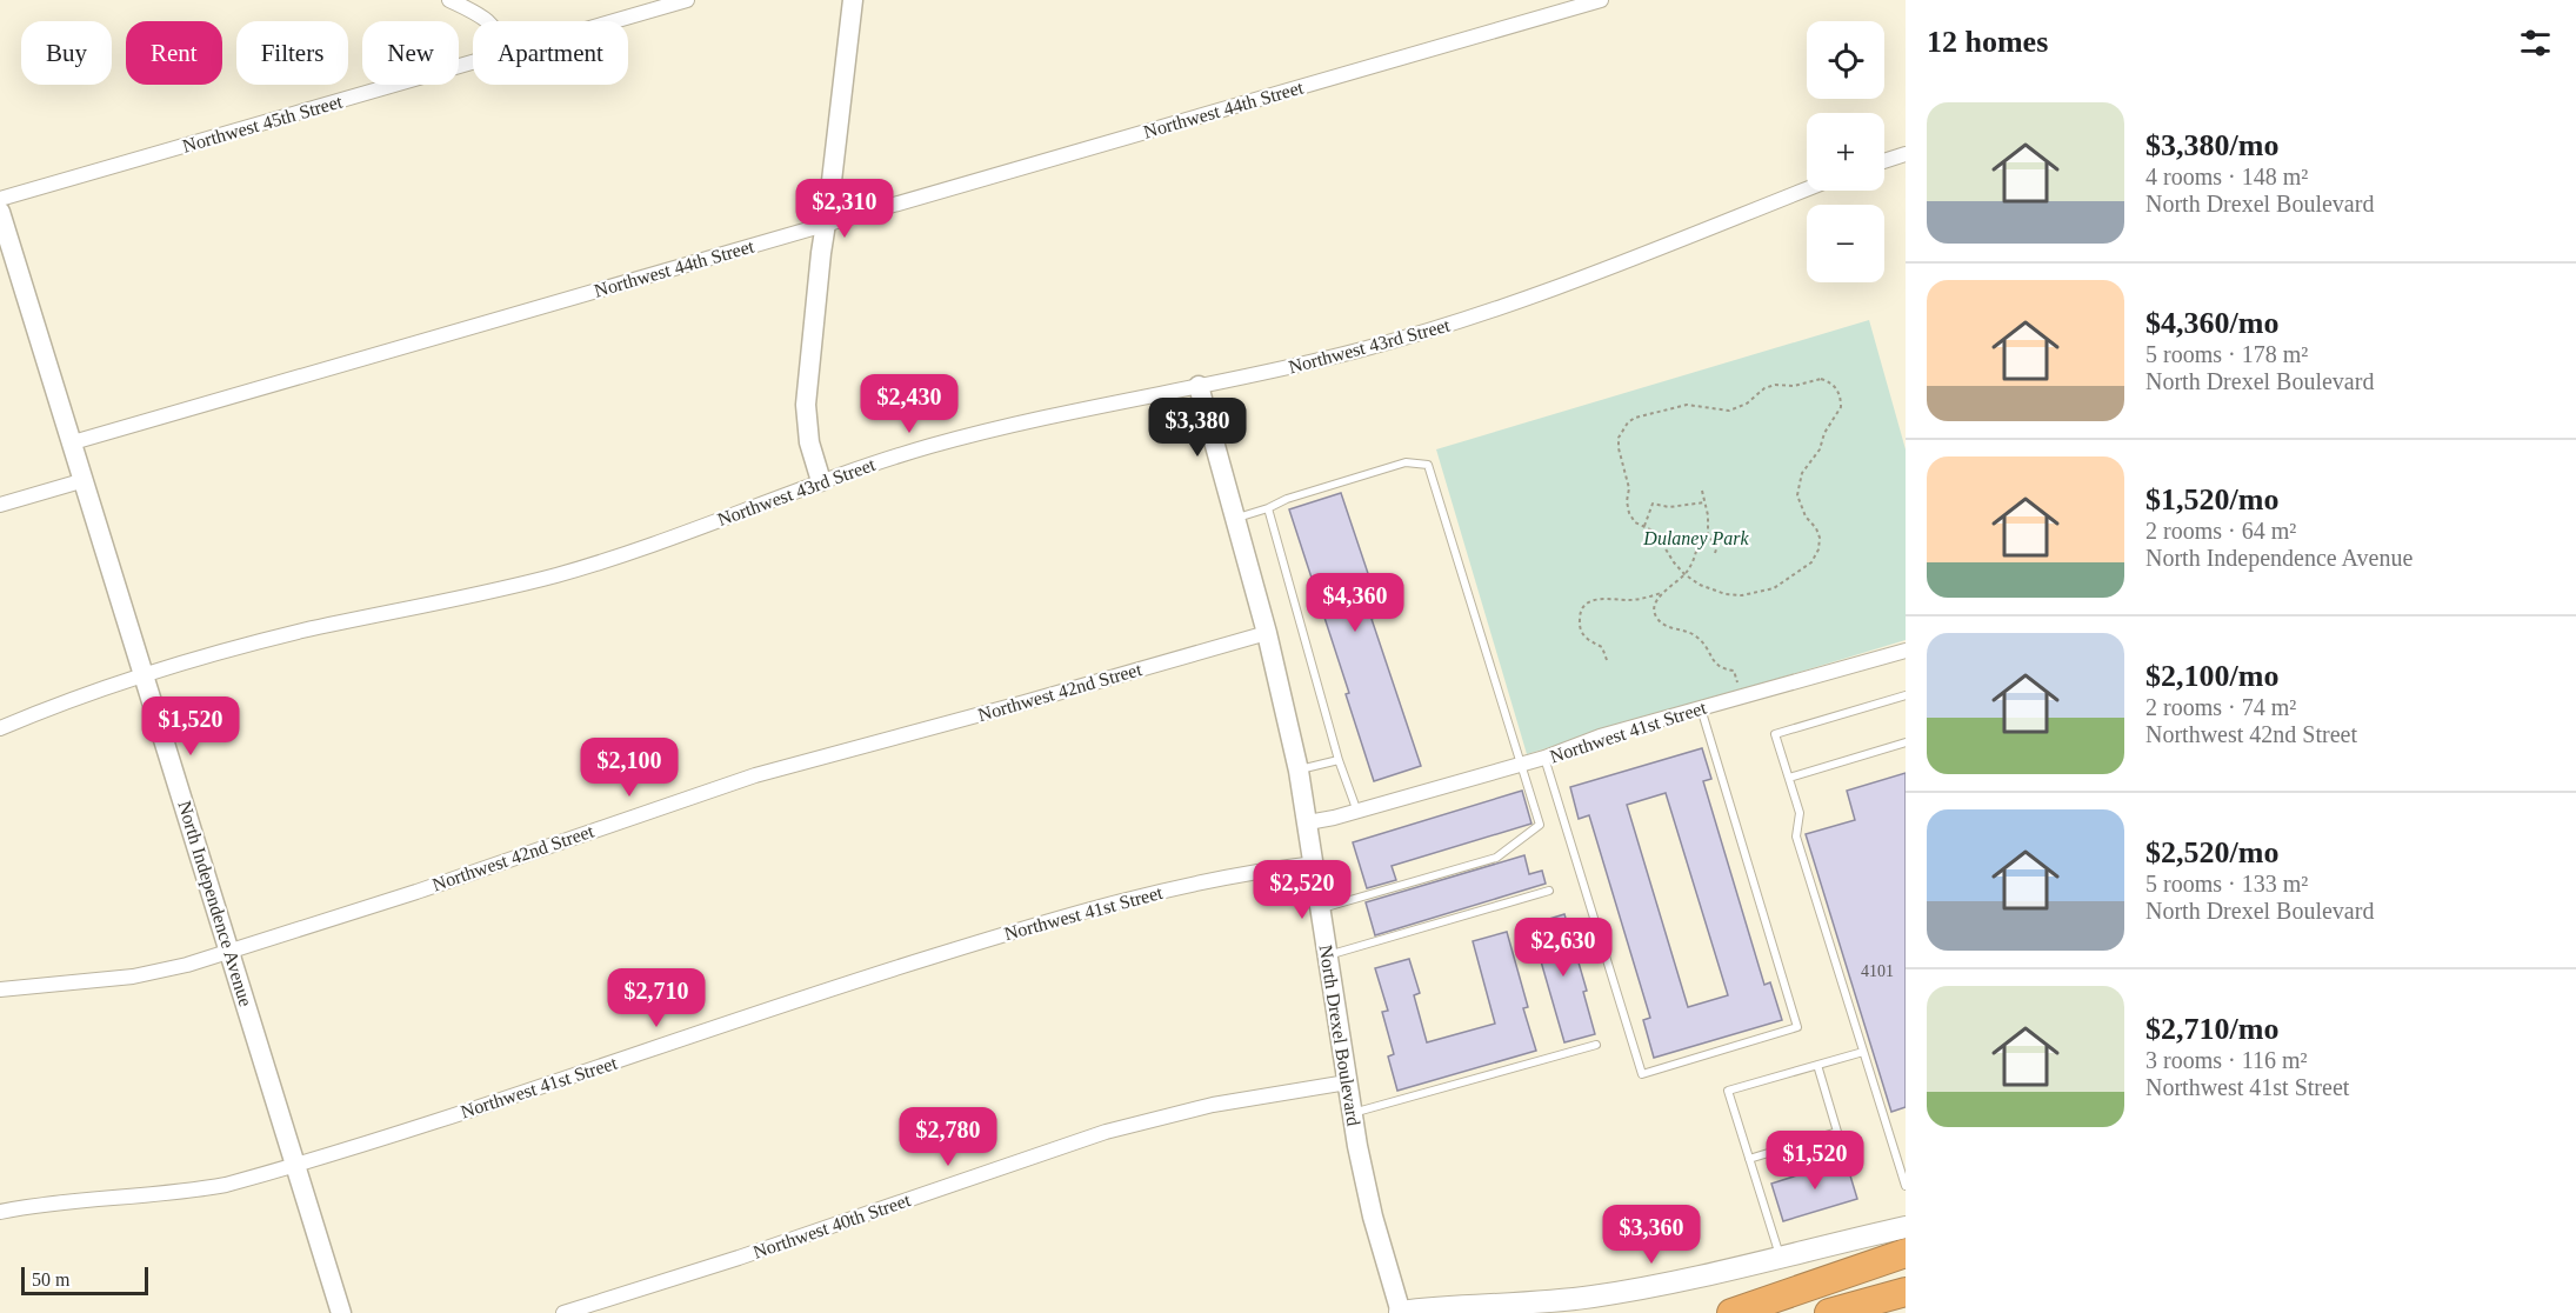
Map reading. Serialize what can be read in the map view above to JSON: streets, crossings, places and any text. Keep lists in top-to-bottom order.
{
  "streets": {
    "street": [
      "Northwest 44th Street",
      "Northwest 45th Street",
      "Northwest 43rd Street",
      "Northwest 42nd Street",
      "Northwest 41st Street",
      "North Independence Avenue",
      "North Drexel Boulevard",
      "Northwest 40th Street"
    ]
  },
  "crossings": [
    ["Northwest 44th Street", "North Independence Avenue"],
    ["Northwest 43rd Street", "North Independence Avenue"],
    ["Northwest 43rd Street", "North Drexel Boulevard"],
    ["Northwest 42nd Street", "North Independence Avenue"],
    ["Northwest 42nd Street", "North Drexel Boulevard"],
    ["Northwest 41st Street", "North Independence Avenue"],
    ["Northwest 41st Street", "North Drexel Boulevard"],
    ["North Drexel Boulevard", "Northwest 40th Street"]
  ],
  "parks": ["Dulaney Park"],
  "house_numbers": ["4101"],
  "scale_bar": "50 m",
  "page": {
    "heading": "12 homes",
    "map_buttons": ["+", "−"],
    "chip": [
      "Buy",
      "Rent",
      "Filters",
      "New",
      "Apartment"
    ],
    "list": [
      {
        "name": "$3,380/mo",
        "note": "4 rooms · 148 m² · North Drexel Boulevard"
      },
      {
        "name": "$4,360/mo",
        "note": "5 rooms · 178 m² · North Drexel Boulevard"
      },
      {
        "name": "$1,520/mo",
        "note": "2 rooms · 64 m² · North Independence Avenue"
      },
      {
        "name": "$2,100/mo",
        "note": "2 rooms · 74 m² · Northwest 42nd Street"
      },
      {
        "name": "$2,520/mo",
        "note": "5 rooms · 133 m² · North Drexel Boulevard"
      },
      {
        "name": "$2,710/mo",
        "note": "3 rooms · 116 m² · Northwest 41st Street"
      }
    ],
    "price": [
      "$2,310",
      "$2,430",
      "$3,380",
      "$4,360",
      "$1,520",
      "$2,100",
      "$2,520",
      "$2,630",
      "$2,710",
      "$2,780",
      "$1,520",
      "$3,360"
    ],
    "scale": "50 m"
  }
}
